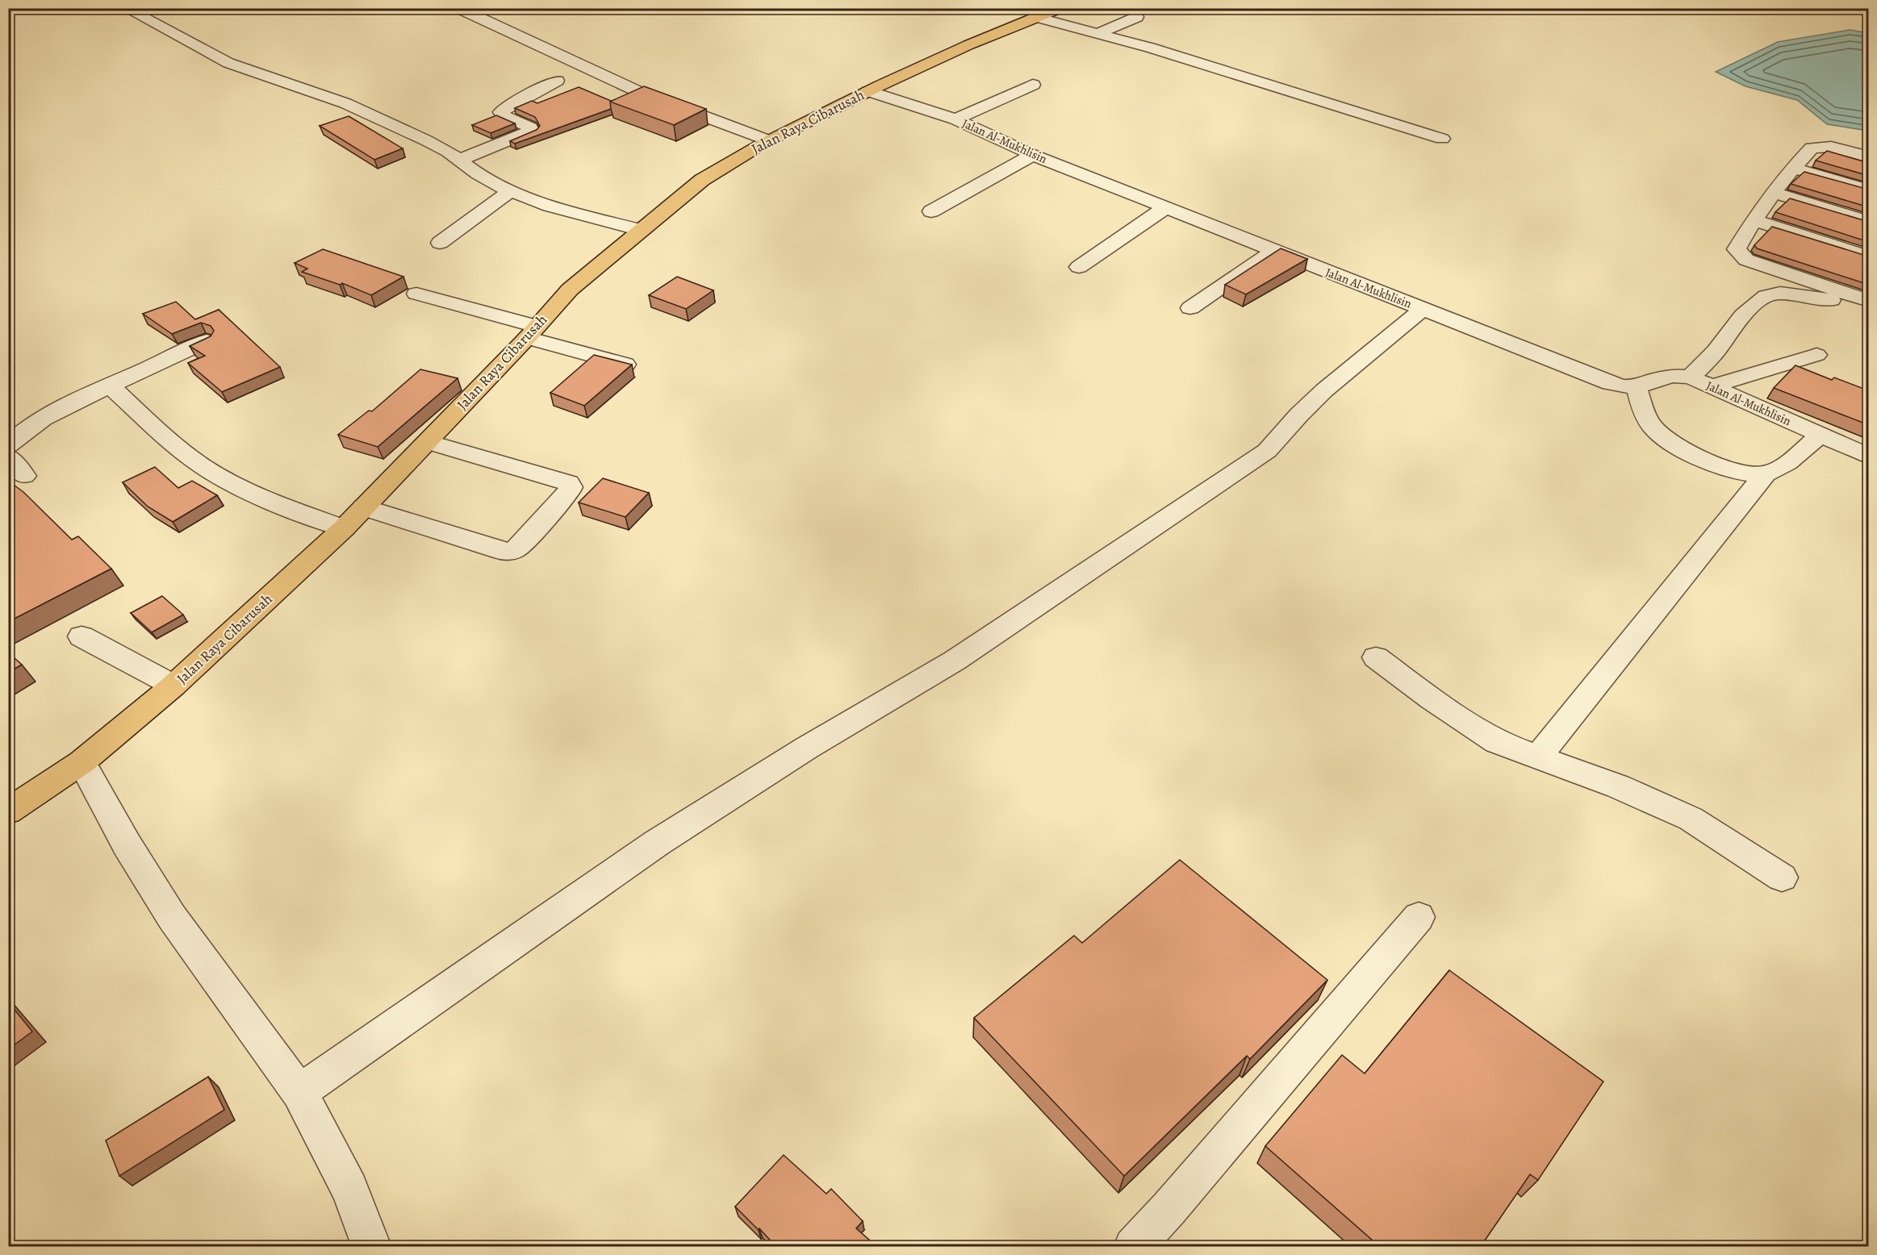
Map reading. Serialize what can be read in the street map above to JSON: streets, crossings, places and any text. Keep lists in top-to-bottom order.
{
  "streets": {
    "main road": ["Jalan Raya Cibarusah"],
    "street": ["Jalan Al-Mukhlisin"]
  },
  "crossings": [
    ["Jalan Raya Cibarusah", "Jalan Al-Mukhlisin"]
  ]
}
